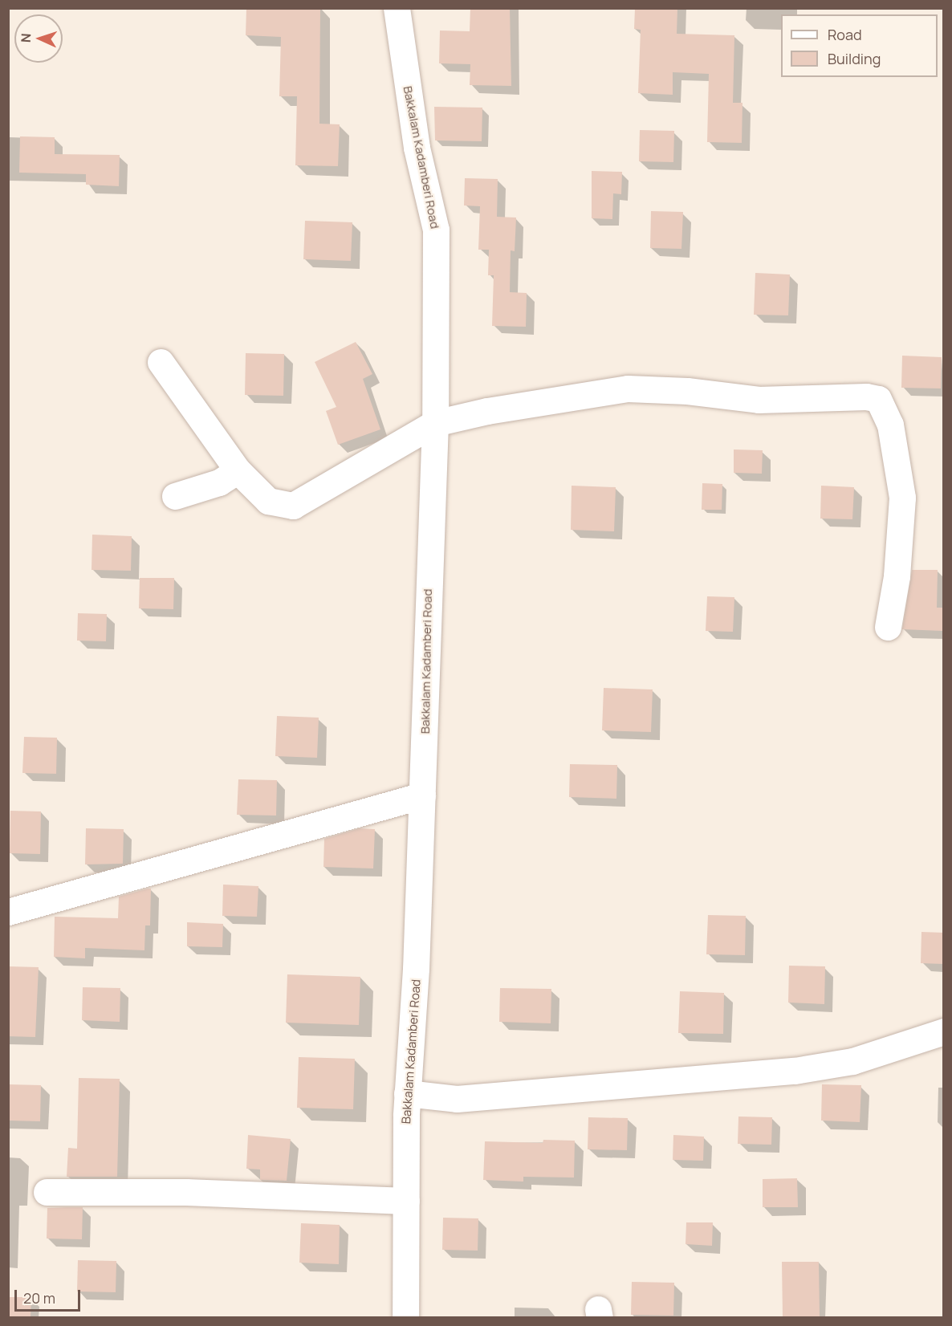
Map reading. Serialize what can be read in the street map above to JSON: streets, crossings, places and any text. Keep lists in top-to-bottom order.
{
  "streets": {
    "street": ["Bakkalam Kadamberi Road"]
  },
  "legend": ["Road", "Building"],
  "scale_bar": "20 m",
  "north": "left"
}
